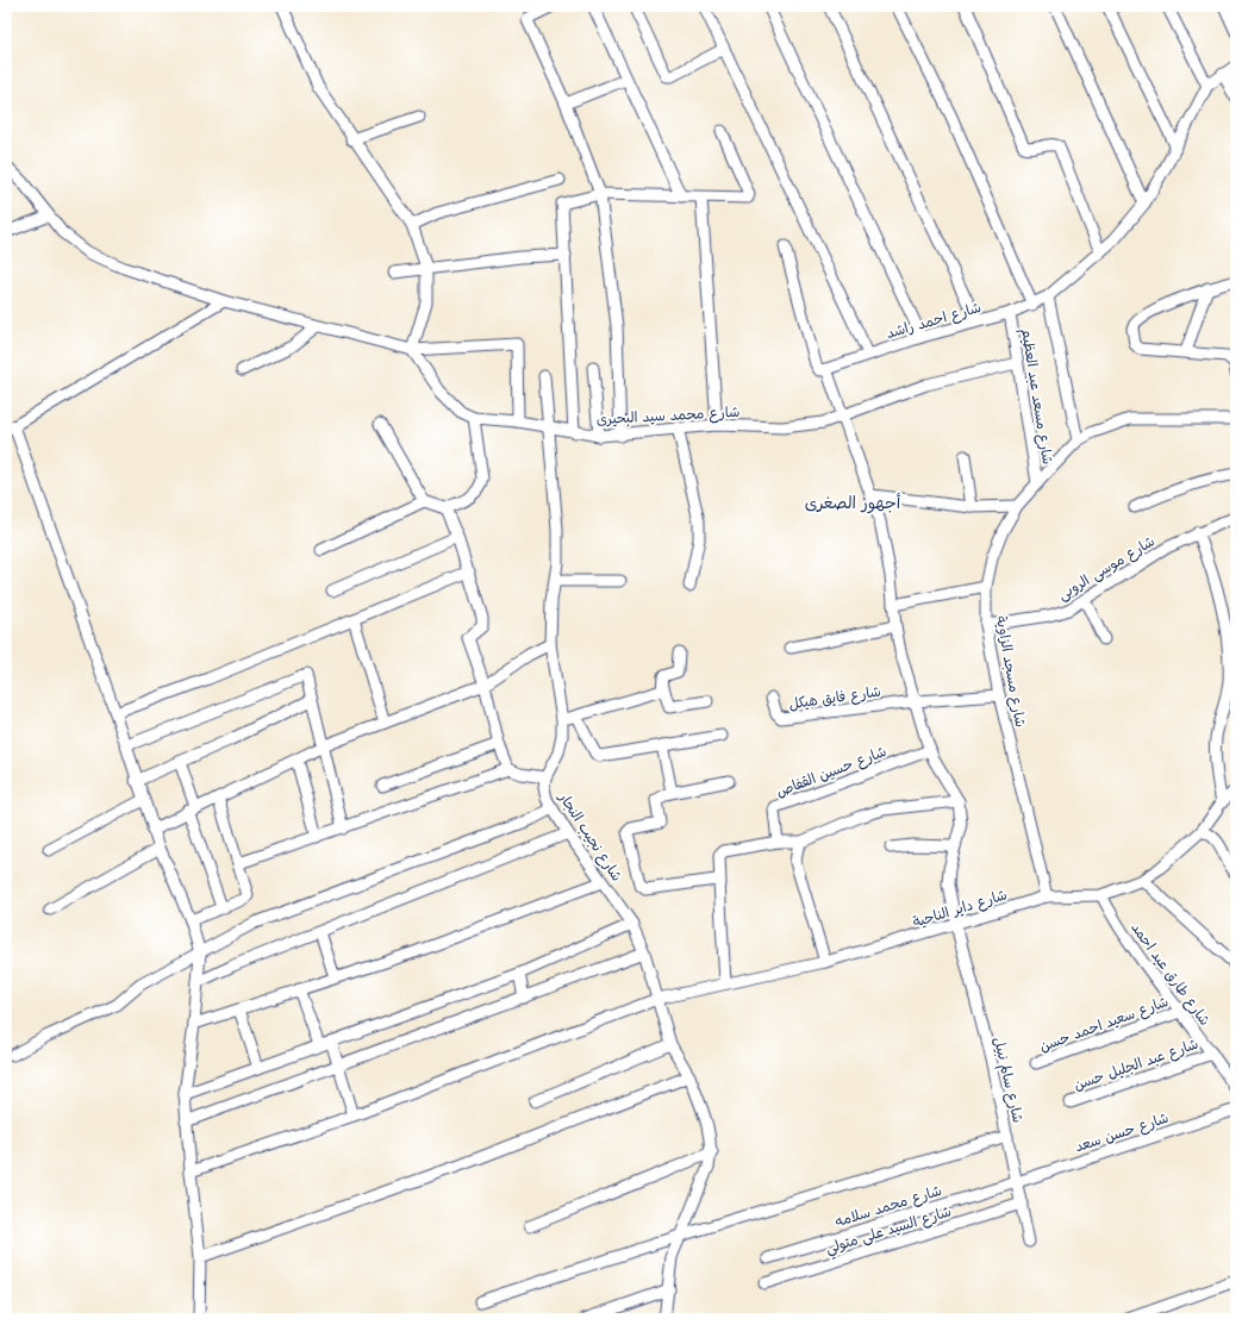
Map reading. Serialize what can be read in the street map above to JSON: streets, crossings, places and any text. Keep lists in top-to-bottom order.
{
  "streets": {
    "street": [
      "شارع احمد راشد",
      "شارع مسعد عبد العظيم",
      "شارع محمد سيد البحيرى",
      "شارع موسى الروبى",
      "شارع مسجد الزاوية",
      "شارع فايق هيكل",
      "شارع حسين القفاص",
      "شارع نجيب النجار",
      "شارع داير الناحية",
      "شارع طارق عيد احمد",
      "شارع سعيد احمد حسن",
      "شارع عبد الجليل حسن",
      "شارع سالم نبيل",
      "شارع حسن سعد",
      "شارع محمد سلامه",
      "شارع السيد على متولي"
    ]
  },
  "crossings": [
    ["شارع احمد راشد", "شارع مسعد عبد العظيم"],
    ["شارع مسعد عبد العظيم", "شارع محمد سيد البحيرى"],
    ["شارع مسعد عبد العظيم", "شارع مسجد الزاوية"],
    ["شارع موسى الروبى", "شارع مسجد الزاوية"],
    ["شارع مسجد الزاوية", "شارع داير الناحية"],
    ["شارع نجيب النجار", "شارع داير الناحية"],
    ["شارع داير الناحية", "شارع طارق عيد احمد"],
    ["شارع داير الناحية", "شارع سالم نبيل"],
    ["شارع طارق عيد احمد", "شارع سعيد احمد حسن"],
    ["شارع طارق عيد احمد", "شارع عبد الجليل حسن"],
    ["شارع سالم نبيل", "شارع حسن سعد"],
    ["شارع سالم نبيل", "شارع محمد سلامه"],
    ["شارع سالم نبيل", "شارع السيد على متولي"],
    ["شارع حسن سعد", "شارع محمد سلامه"]
  ],
  "districts": ["أجهور الصغرى"]
}
